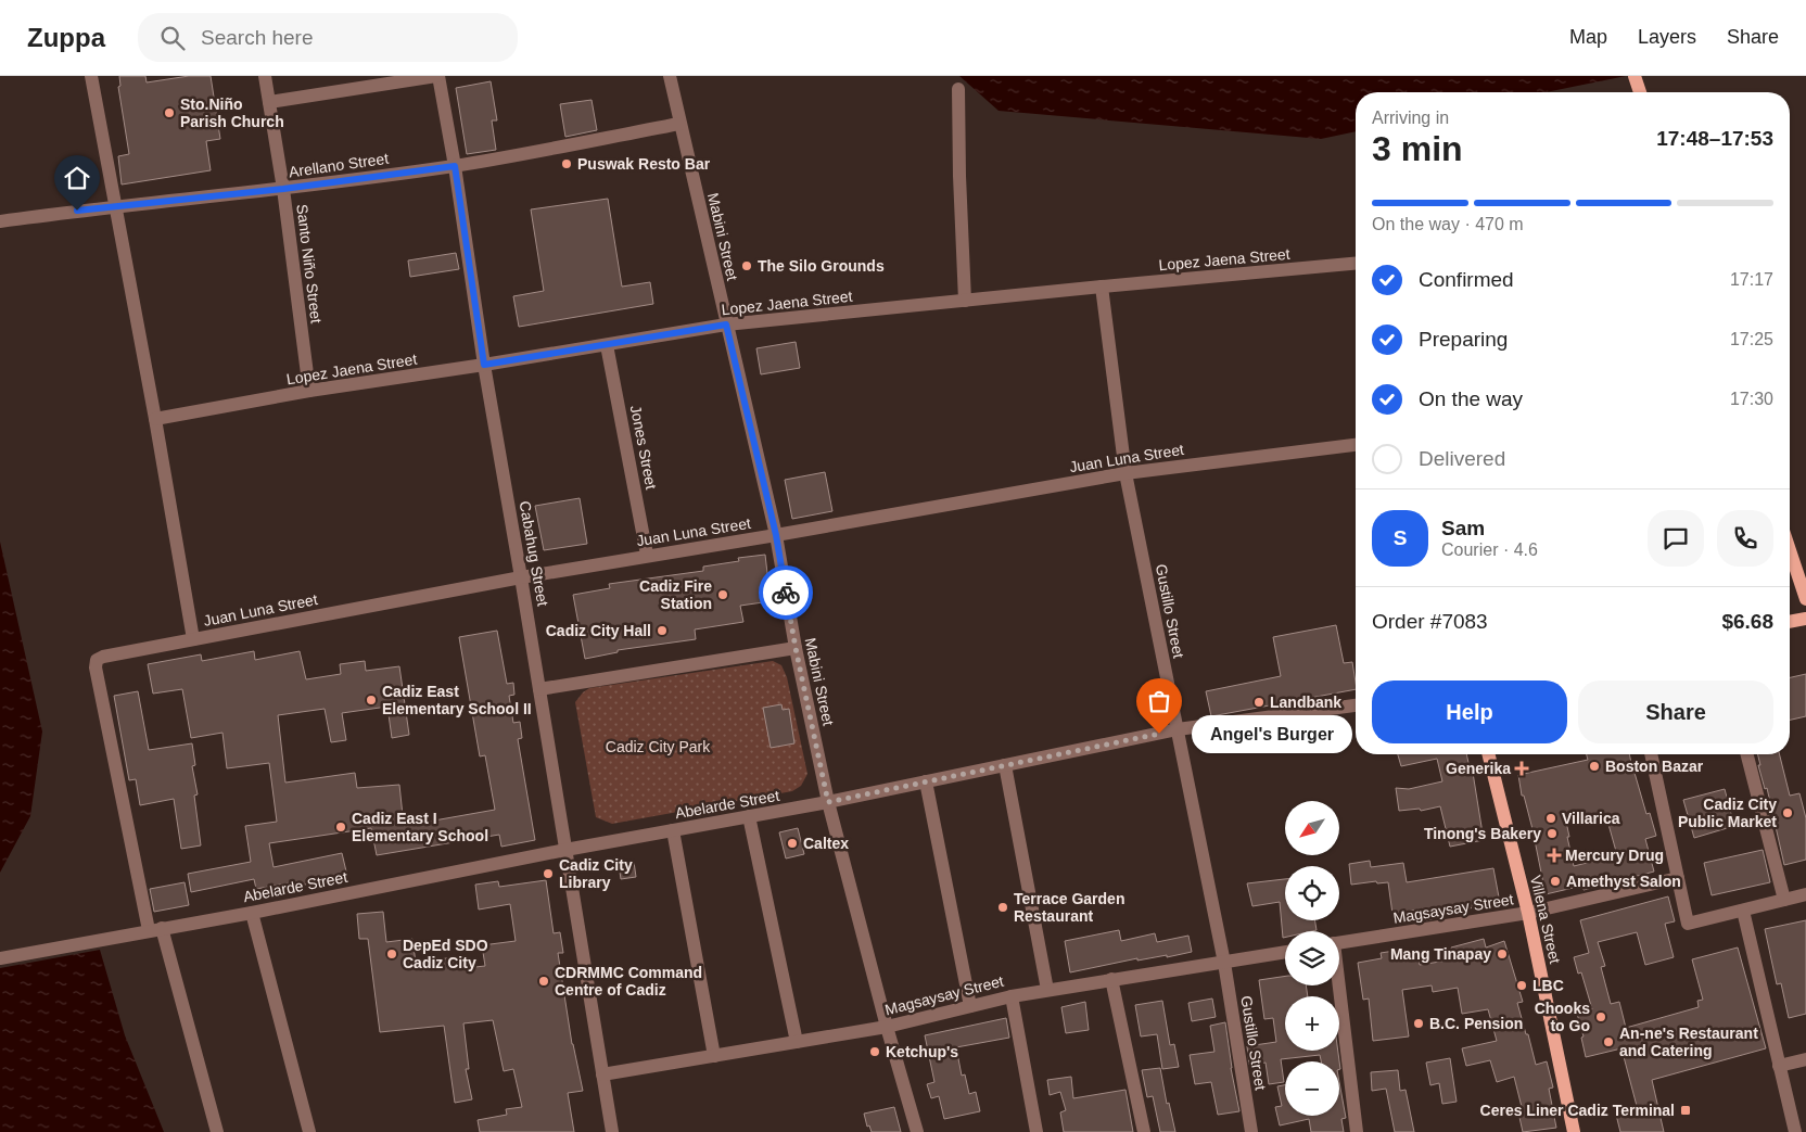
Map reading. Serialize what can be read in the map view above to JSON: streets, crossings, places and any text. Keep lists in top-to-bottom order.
{
  "streets": {
    "main road": ["Villena Street"],
    "street": [
      "Arellano Street",
      "Mabini Street",
      "Lopez Jaena Street",
      "Santo Niño Street",
      "Jones Street",
      "Juan Luna Street",
      "Cabahug Street",
      "Gustillo Street",
      "Abelarde Street",
      "Magsaysay Street"
    ]
  },
  "crossings": [
    ["Arellano Street", "Mabini Street"],
    ["Arellano Street", "Santo Niño Street"],
    ["Arellano Street", "Cabahug Street"],
    ["Mabini Street", "Lopez Jaena Street"],
    ["Mabini Street", "Juan Luna Street"],
    ["Mabini Street", "Abelarde Street"],
    ["Mabini Street", "Magsaysay Street"],
    ["Lopez Jaena Street", "Santo Niño Street"],
    ["Lopez Jaena Street", "Jones Street"],
    ["Lopez Jaena Street", "Cabahug Street"],
    ["Lopez Jaena Street", "Gustillo Street"],
    ["Jones Street", "Juan Luna Street"],
    ["Juan Luna Street", "Cabahug Street"],
    ["Juan Luna Street", "Gustillo Street"],
    ["Juan Luna Street", "Abelarde Street"],
    ["Cabahug Street", "Abelarde Street"],
    ["Cabahug Street", "Magsaysay Street"],
    ["Gustillo Street", "Abelarde Street"],
    ["Gustillo Street", "Magsaysay Street"],
    ["Magsaysay Street", "Villena Street"]
  ],
  "parks": ["Cadiz City Park"],
  "places": {
    "other": [
      "Sto.Niño Parish Church",
      "Puswak Resto Bar",
      "The Silo Grounds",
      "Cadiz Fire Station",
      "Cadiz City Hall",
      "Cadiz East Elementary School II",
      "Landbank",
      "Angel's Burger",
      "Boston Bazar",
      "Cadiz City Public Market",
      "Villarica",
      "Cadiz East I Elementary School",
      "Tinong's Bakery",
      "Caltex",
      "Cadiz City Library",
      "Amethyst Salon",
      "Terrace Garden Restaurant",
      "DepEd SDO Cadiz City",
      "Mang Tinapay",
      "CDRMMC Command Centre of Cadiz",
      "LBC",
      "Chooks to Go",
      "B.C. Pension",
      "An-ne's Restaurant and Catering",
      "Ketchup's"
    ],
    "health": ["Generika", "Mercury Drug"],
    "transit": ["Ceres Liner Cadiz Terminal"]
  },
  "north": "bottom left",
  "page": {
    "header": "Zuppa",
    "search": "Search here",
    "nav": ["Map", "Layers", "Share"],
    "heading": ["3 min", "Arriving in", "17:48–17:53"],
    "panel": [
      "Sam",
      "Courier · 4.6",
      "Order #7083",
      "$6.68"
    ],
    "bar": "On the way · 470 m",
    "list": [
      ["Confirmed", "17:17"],
      ["Preparing", "17:25"],
      ["On the way", "17:30"],
      "Delivered"
    ],
    "round": "S",
    "buttons": ["Help", "Share"],
    "bubble": "Angel's Burger",
    "map_buttons": ["+", "−"]
  }
}
